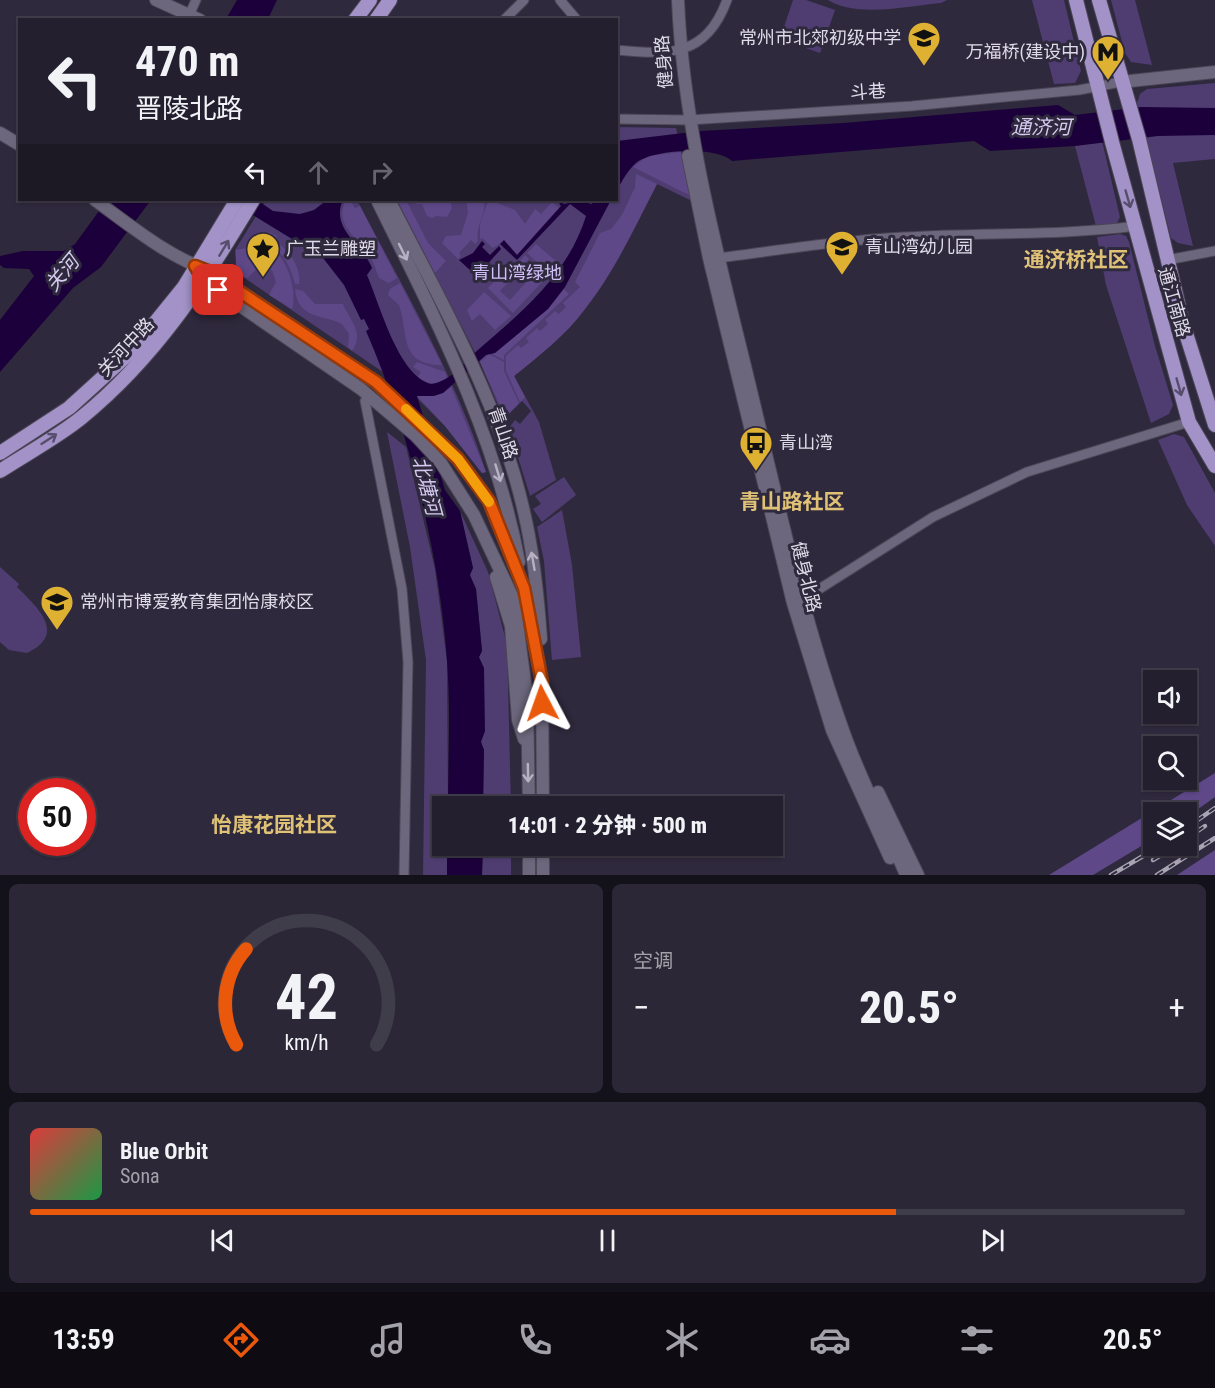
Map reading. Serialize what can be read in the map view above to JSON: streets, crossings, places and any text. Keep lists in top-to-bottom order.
{
  "streets": {
    "main road": [
      "健身路",
      "通江南路",
      "关河中路",
      "青山路",
      "健身北路"
    ],
    "street": ["斗巷"]
  },
  "crossings": [
    ["健身路", "斗巷"],
    ["健身路", "健身北路"],
    ["斗巷", "通江南路"]
  ],
  "districts": ["通济桥社区", "青山路社区", "怡康花园社区"],
  "water": ["通济河", "关河", "北塘河"],
  "parks": ["青山湾绿地"],
  "places": {
    "school or university": ["常州市北郊初级中学", "青山湾幼儿园", "常州市博爱教育集团怡康校区"],
    "metro station": ["万福桥(建设中)"],
    "place": ["广玉兰雕塑"],
    "bus stop": ["青山湾"]
  },
  "page": {
    "turn": ["470 m", "晋陵北路"],
    "limit": "50",
    "trip": "14:01 · 2 分钟 · 500 m",
    "tile": "空调",
    "heat": ["−", "20.5°", "+"],
    "song": ["Blue Orbit", "Sona"],
    "tabs": ["13:59", "20.5°"],
    "gauge": ["42", "km/h"]
  }
}
